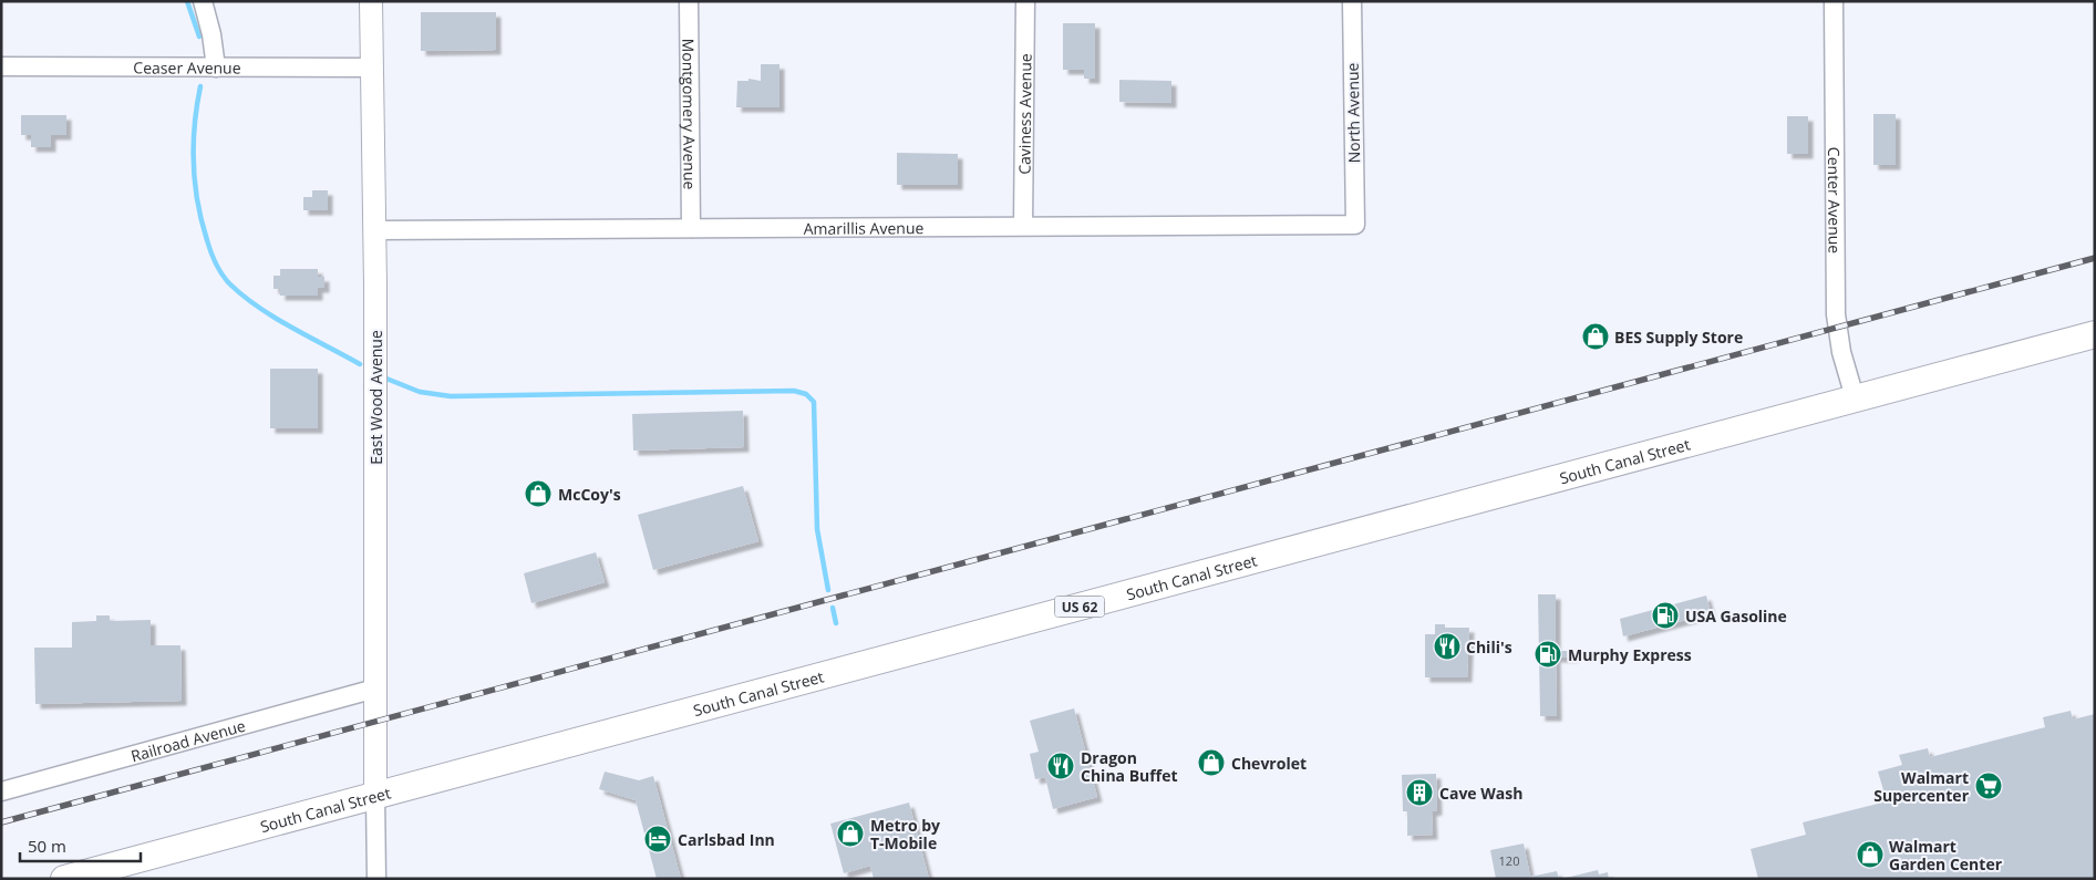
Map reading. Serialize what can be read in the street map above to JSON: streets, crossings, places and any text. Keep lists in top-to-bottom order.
{
  "streets": {
    "highway": ["South Canal Street", "US 62"],
    "main road": ["East Wood Avenue"],
    "street": [
      "Ceaser Avenue",
      "North Avenue",
      "Caviness Avenue",
      "Montgomery Avenue",
      "Center Avenue",
      "Amarillis Avenue",
      "Railroad Avenue"
    ]
  },
  "crossings": [
    ["Ceaser Avenue", "East Wood Avenue"],
    ["North Avenue", "Amarillis Avenue"],
    ["Caviness Avenue", "Amarillis Avenue"],
    ["Montgomery Avenue", "Amarillis Avenue"],
    ["Center Avenue", "South Canal Street"],
    ["Amarillis Avenue", "East Wood Avenue"],
    ["East Wood Avenue", "South Canal Street"],
    ["East Wood Avenue", "Railroad Avenue"]
  ],
  "places": {
    "shop": [
      "BES Supply Store",
      "McCoy's",
      "Chevrolet",
      "Metro by T-Mobile",
      "Walmart Garden Center"
    ],
    "fuel station": ["USA Gasoline", "Murphy Express"],
    "restaurant": ["Chili's", "Dragon China Buffet"],
    "supermarket": ["Walmart Supercenter"],
    "building": ["Cave Wash"],
    "hotel": ["Carlsbad Inn"]
  },
  "house_numbers": ["120"],
  "scale_bar": "50 m"
}
